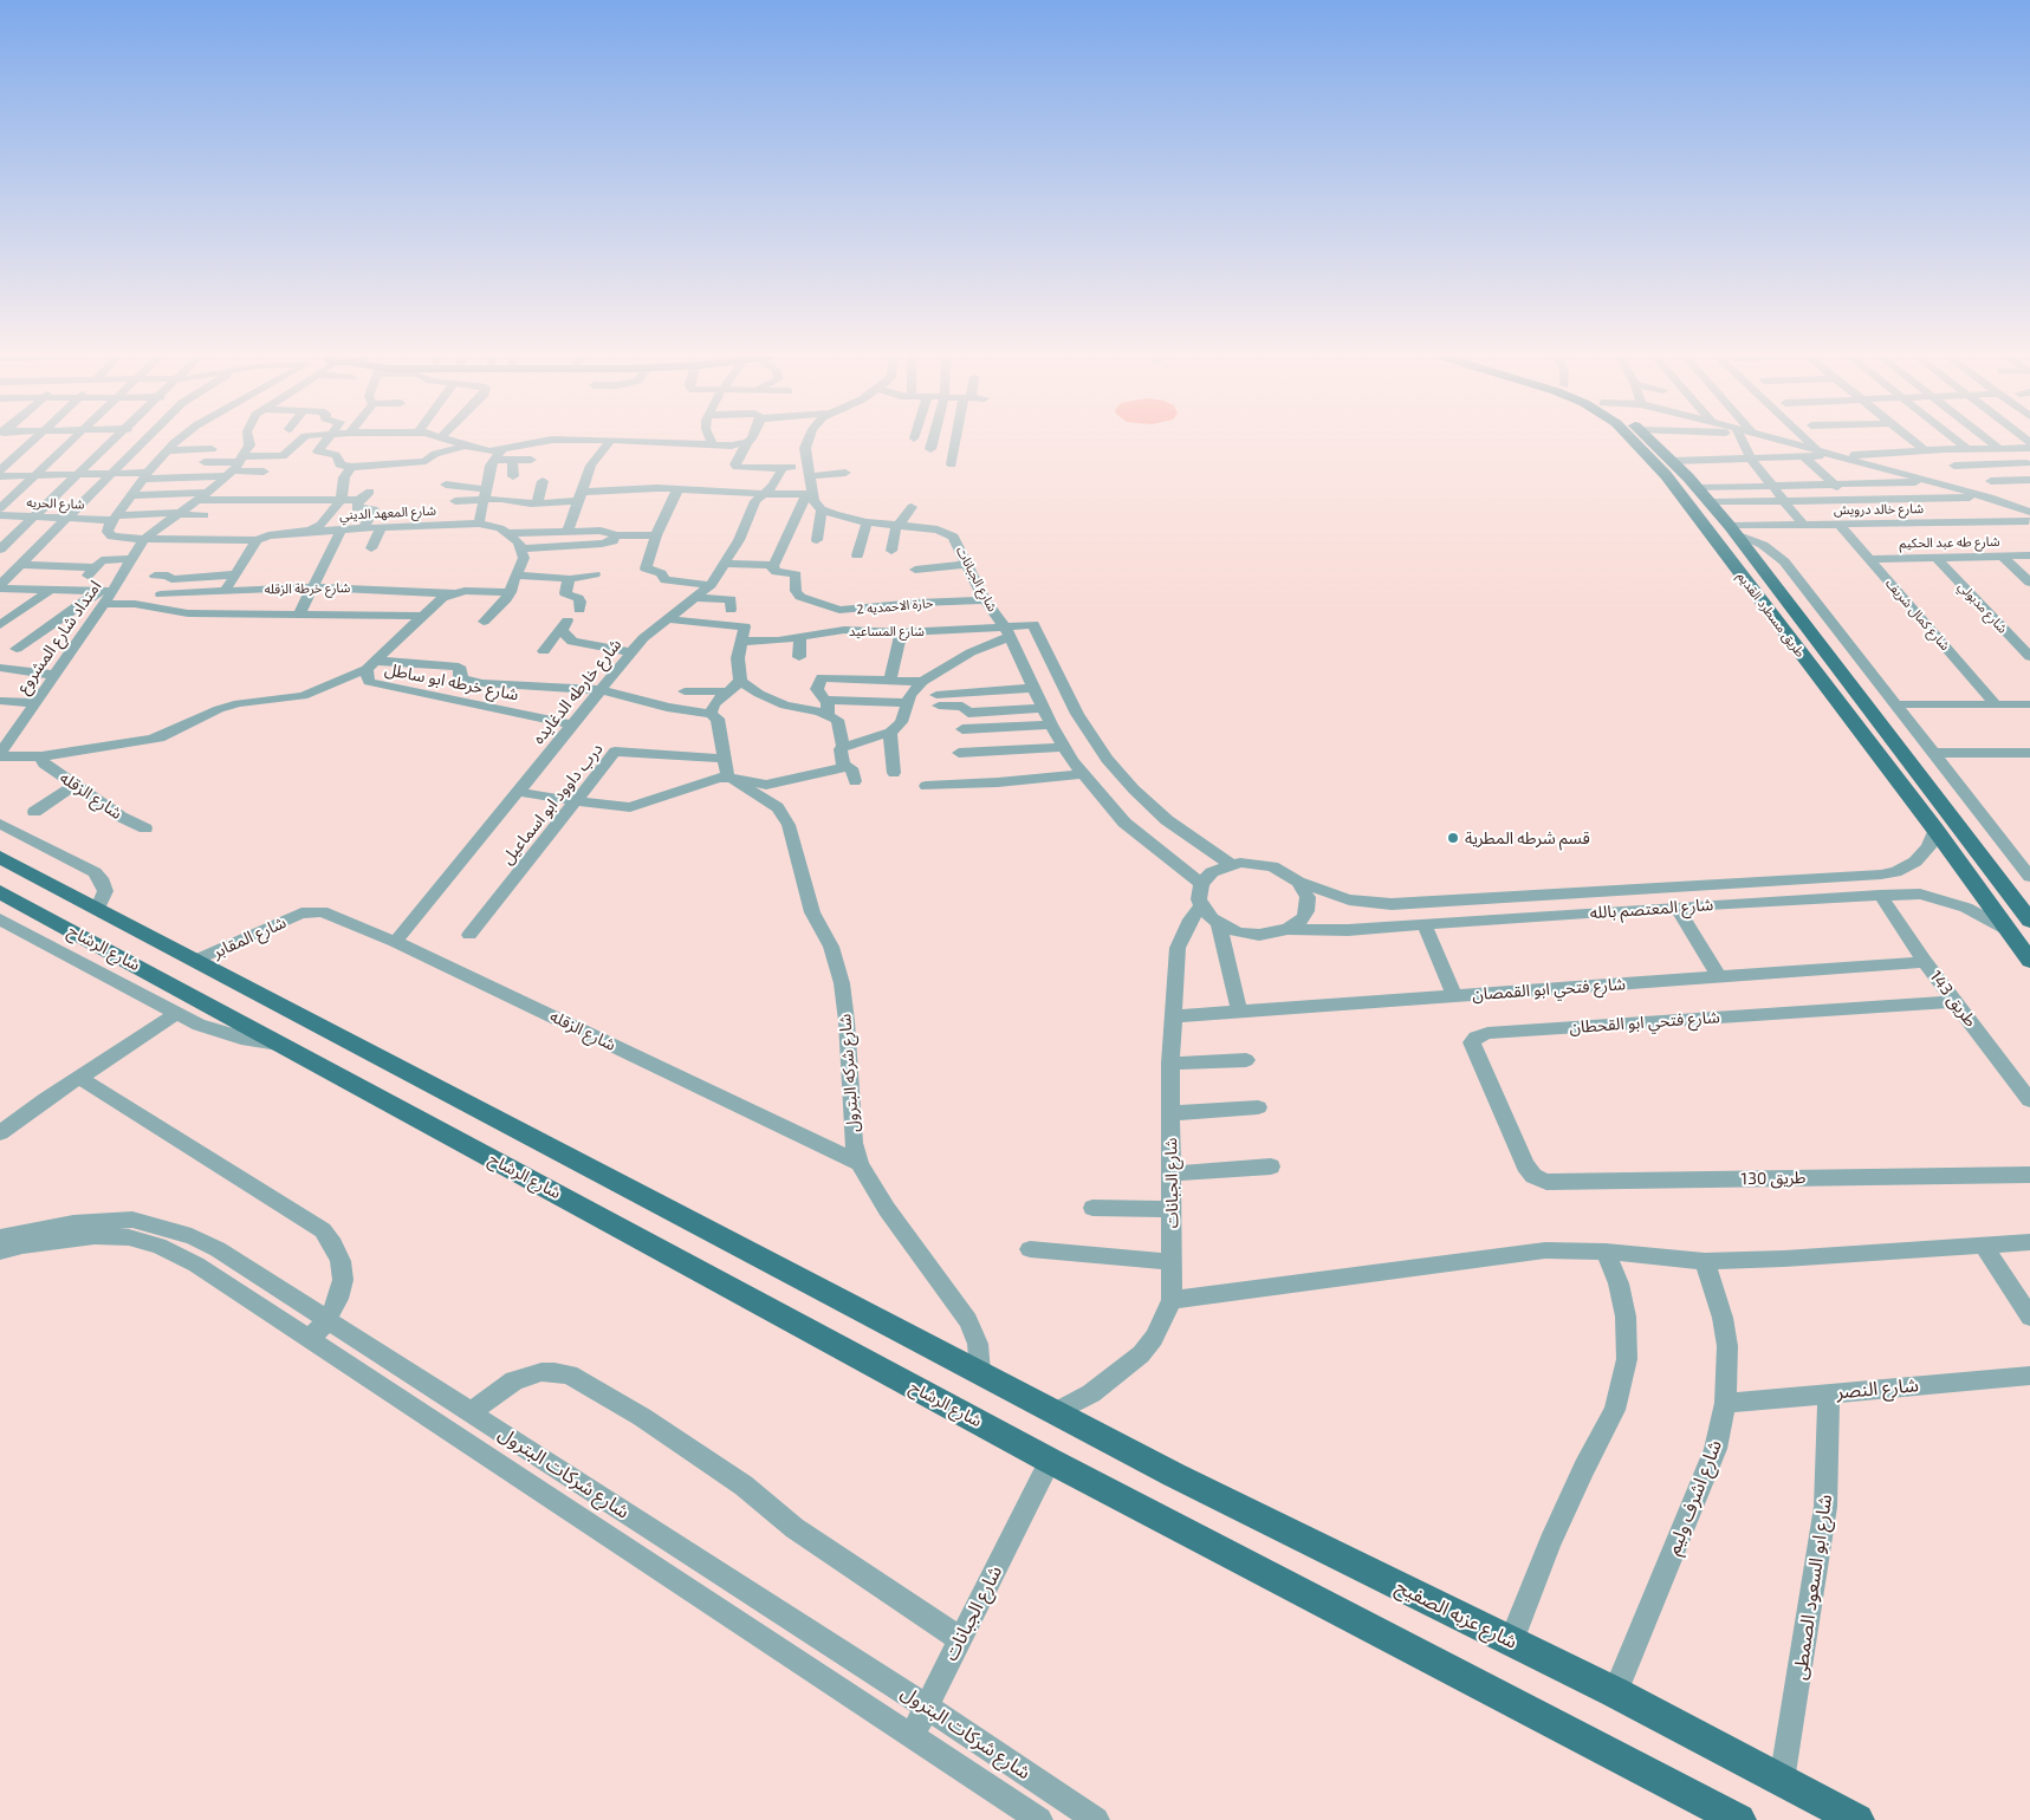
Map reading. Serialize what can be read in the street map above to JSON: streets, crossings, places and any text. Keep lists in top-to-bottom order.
{
  "streets": {
    "main road": ["طريق مسطرد القديم", "شارع الرشاح", "شارع عزبه الصفيح"],
    "street": [
      "شارع الحريه",
      "شارع خالد درويش",
      "شارع المعهد الديني",
      "شارع طه عبد الحكيم",
      "شارع الجبانات",
      "شارع خرطة الزقله",
      "حارة الاحمديه 2",
      "شارع مدبولي",
      "شارع كمال شريف",
      "شارع المساعيد",
      "امتداد شارع المشروع",
      "شارع خرطه ابو ساطل",
      "شارع خارطه الدغايده",
      "شارع الزقله",
      "درب داوود ابو اسماعيل",
      "شارع المعتصم بالله",
      "شارع المقابر",
      "شارع فتحي ابو القمصان",
      "طريق 143",
      "شارع فتحي ابو القحطان",
      "شارع شركه البترول",
      "طريق 130",
      "شارع النصر",
      "شارع شركات البترول",
      "شارع اشرف وليم",
      "شارع ابو السعود الصمطى"
    ]
  },
  "crossings": [
    ["شارع الحريه", "شارع المعهد الديني"],
    ["شارع خالد درويش", "طريق مسطرد القديم"],
    ["شارع خالد درويش", "شارع كمال شريف"],
    ["شارع المعهد الديني", "امتداد شارع المشروع"],
    ["شارع طه عبد الحكيم", "شارع مدبولي"],
    ["شارع طه عبد الحكيم", "شارع كمال شريف"],
    ["شارع الجبانات", "حارة الاحمديه 2"],
    ["شارع الجبانات", "شارع المساعيد"],
    ["شارع الجبانات", "شارع المعتصم بالله"],
    ["شارع الجبانات", "شارع الرشاح"],
    ["شارع الجبانات", "شارع فتحي ابو القمصان"],
    ["شارع الجبانات", "شارع شركات البترول"],
    ["شارع الجبانات", "شارع عزبه الصفيح"],
    ["شارع خرطة الزقله", "شارع خرطه ابو ساطل"],
    ["حارة الاحمديه 2", "شارع خارطه الدغايده"],
    ["طريق مسطرد القديم", "شارع المعتصم بالله"],
    ["شارع المساعيد", "شارع المعتصم بالله"],
    ["شارع خرطه ابو ساطل", "شارع خارطه الدغايده"],
    ["شارع خارطه الدغايده", "شارع الزقله"],
    ["شارع الزقله", "شارع المقابر"],
    ["شارع الزقله", "شارع شركه البترول"],
    ["درب داوود ابو اسماعيل", "شارع شركه البترول"],
    ["شارع المعتصم بالله", "طريق 143"],
    ["شارع المقابر", "شارع الرشاح"],
    ["شارع الرشاح", "شارع شركه البترول"],
    ["شارع الرشاح", "شارع عزبه الصفيح"],
    ["شارع فتحي ابو القمصان", "طريق 143"],
    ["طريق 143", "شارع فتحي ابو القحطان"],
    ["شارع فتحي ابو القحطان", "طريق 130"],
    ["شارع النصر", "شارع اشرف وليم"],
    ["شارع النصر", "شارع ابو السعود الصمطى"],
    ["شارع اشرف وليم", "شارع عزبه الصفيح"],
    ["شارع ابو السعود الصمطى", "شارع عزبه الصفيح"]
  ],
  "places": ["قسم شرطه المطرية"]
}
